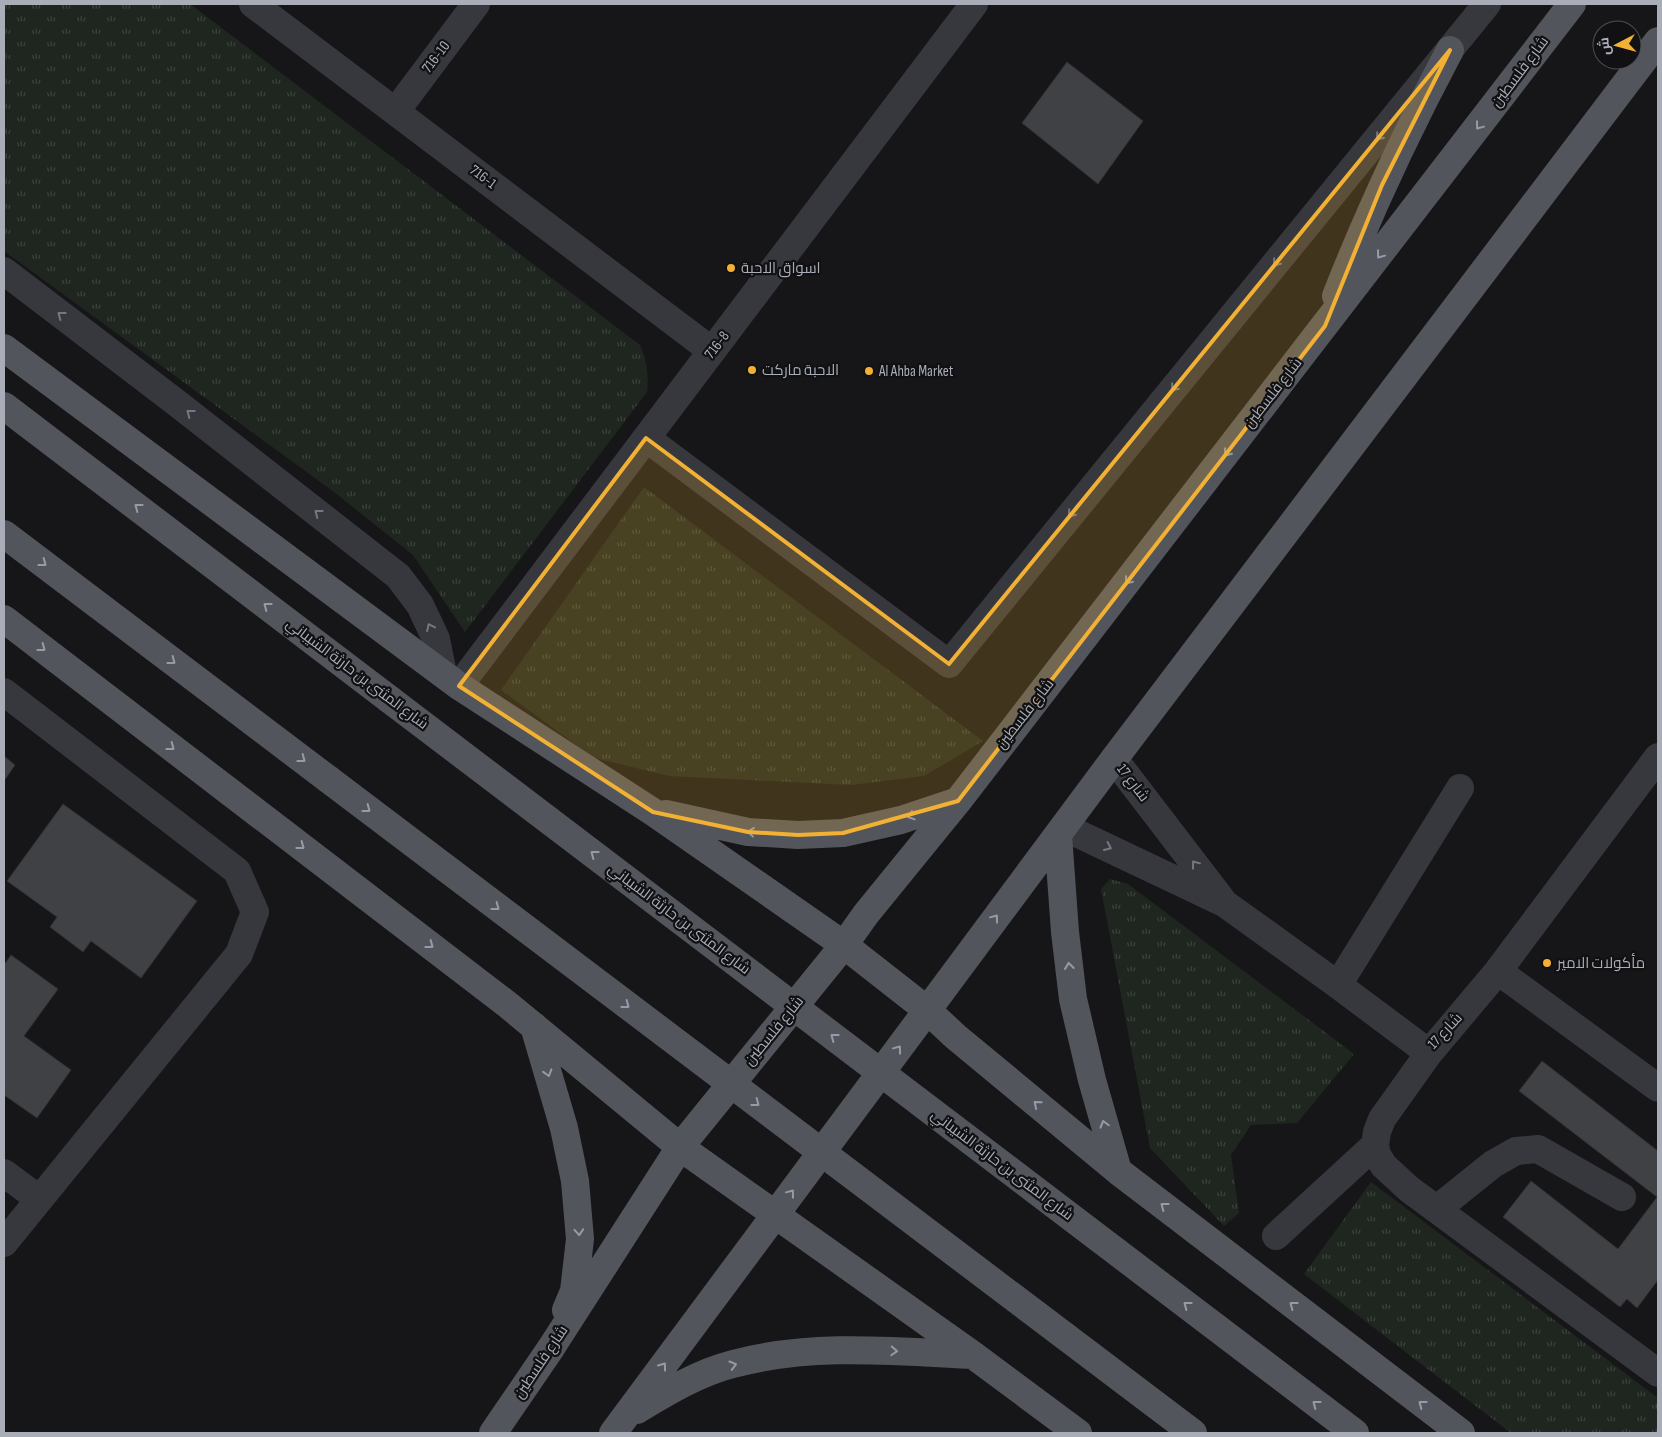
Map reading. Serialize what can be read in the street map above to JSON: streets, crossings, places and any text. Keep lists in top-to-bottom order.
{
  "streets": {
    "main road": ["شارع فلسطين", "شارع المثنى بن حارثة الشيباني"],
    "street": [
      "716-10",
      "716-1",
      "716-8",
      "شارع 17"
    ]
  },
  "crossings": [
    ["716-10", "716-1"],
    ["716-1", "716-8"]
  ],
  "places": [
    "اسواق الاحبة",
    "الاحبة ماركت",
    "Al Ahba Market",
    "مأكولات الامير"
  ],
  "north": "left"
}
